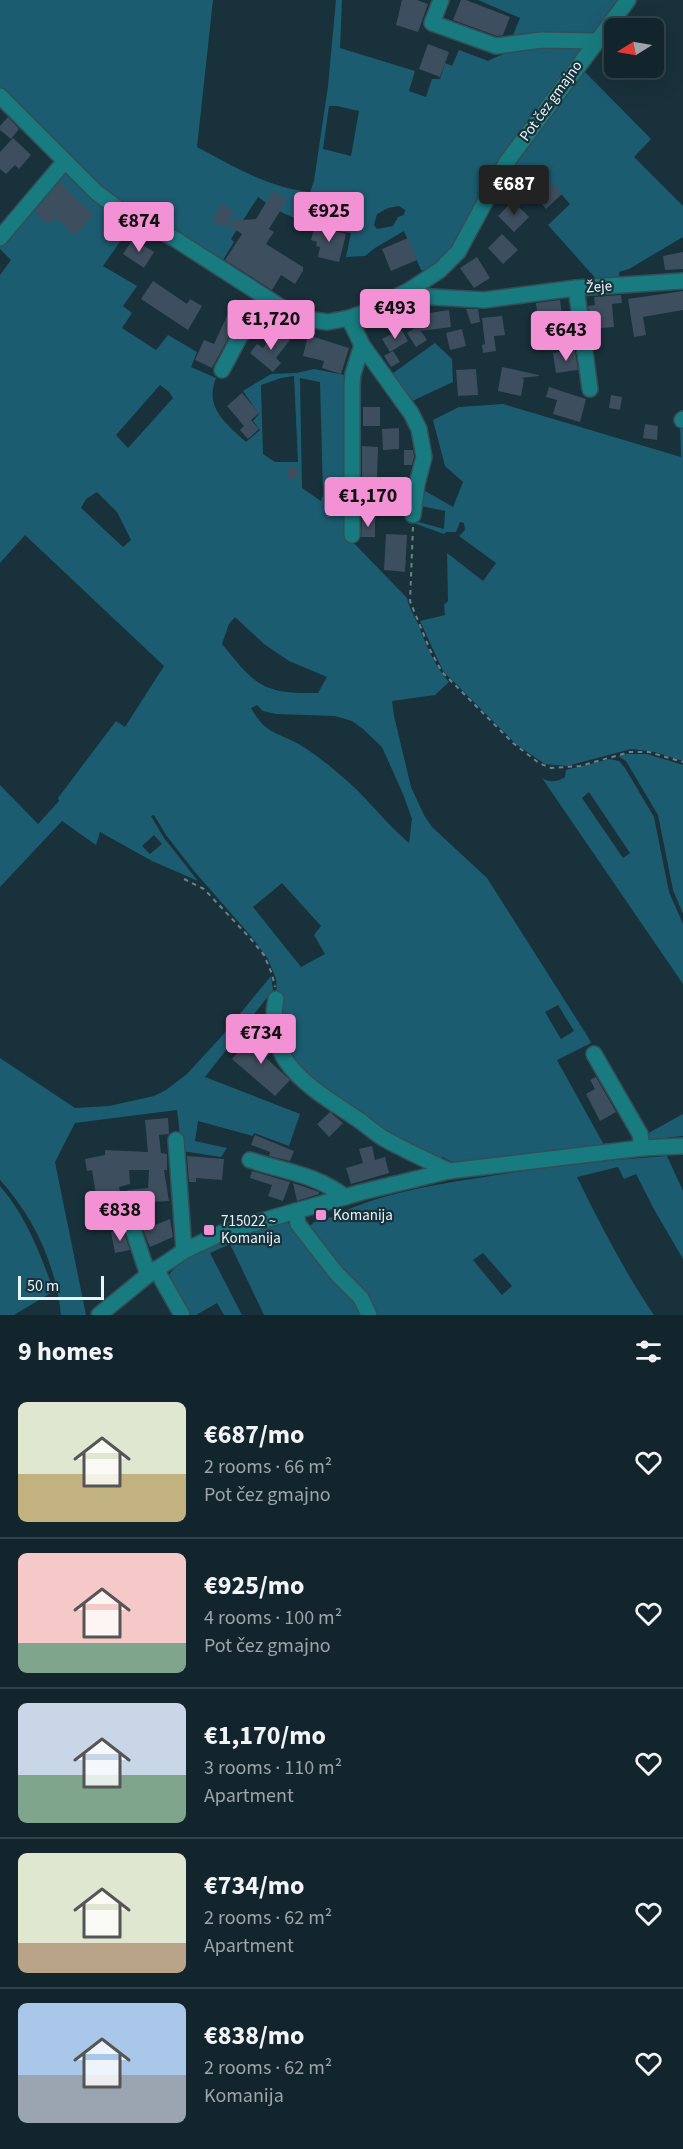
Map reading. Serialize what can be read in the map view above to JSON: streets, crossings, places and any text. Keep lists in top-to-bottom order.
{
  "streets": {
    "street": ["Pot čez gmajno", "Žeje"]
  },
  "crossings": [
    ["Pot čez gmajno", "Žeje"]
  ],
  "places": {
    "transit": ["Komanija", "715022 ~ Komanija"]
  },
  "scale_bar": "50 m",
  "north": "left",
  "page": {
    "price": [
      "€687",
      "€925",
      "€874",
      "€493",
      "€1,720",
      "€643",
      "€1,170",
      "€734",
      "€838"
    ],
    "scale": "50 m",
    "heading": "9 homes",
    "list": [
      {
        "name": "€687/mo",
        "note": "2 rooms · 66 m² · Pot čez gmajno"
      },
      {
        "name": "€925/mo",
        "note": "4 rooms · 100 m² · Pot čez gmajno"
      },
      {
        "name": "€1,170/mo",
        "note": "3 rooms · 110 m² · Apartment"
      },
      {
        "name": "€734/mo",
        "note": "2 rooms · 62 m² · Apartment"
      },
      {
        "name": "€838/mo",
        "note": "2 rooms · 62 m² · Komanija"
      }
    ]
  }
}
